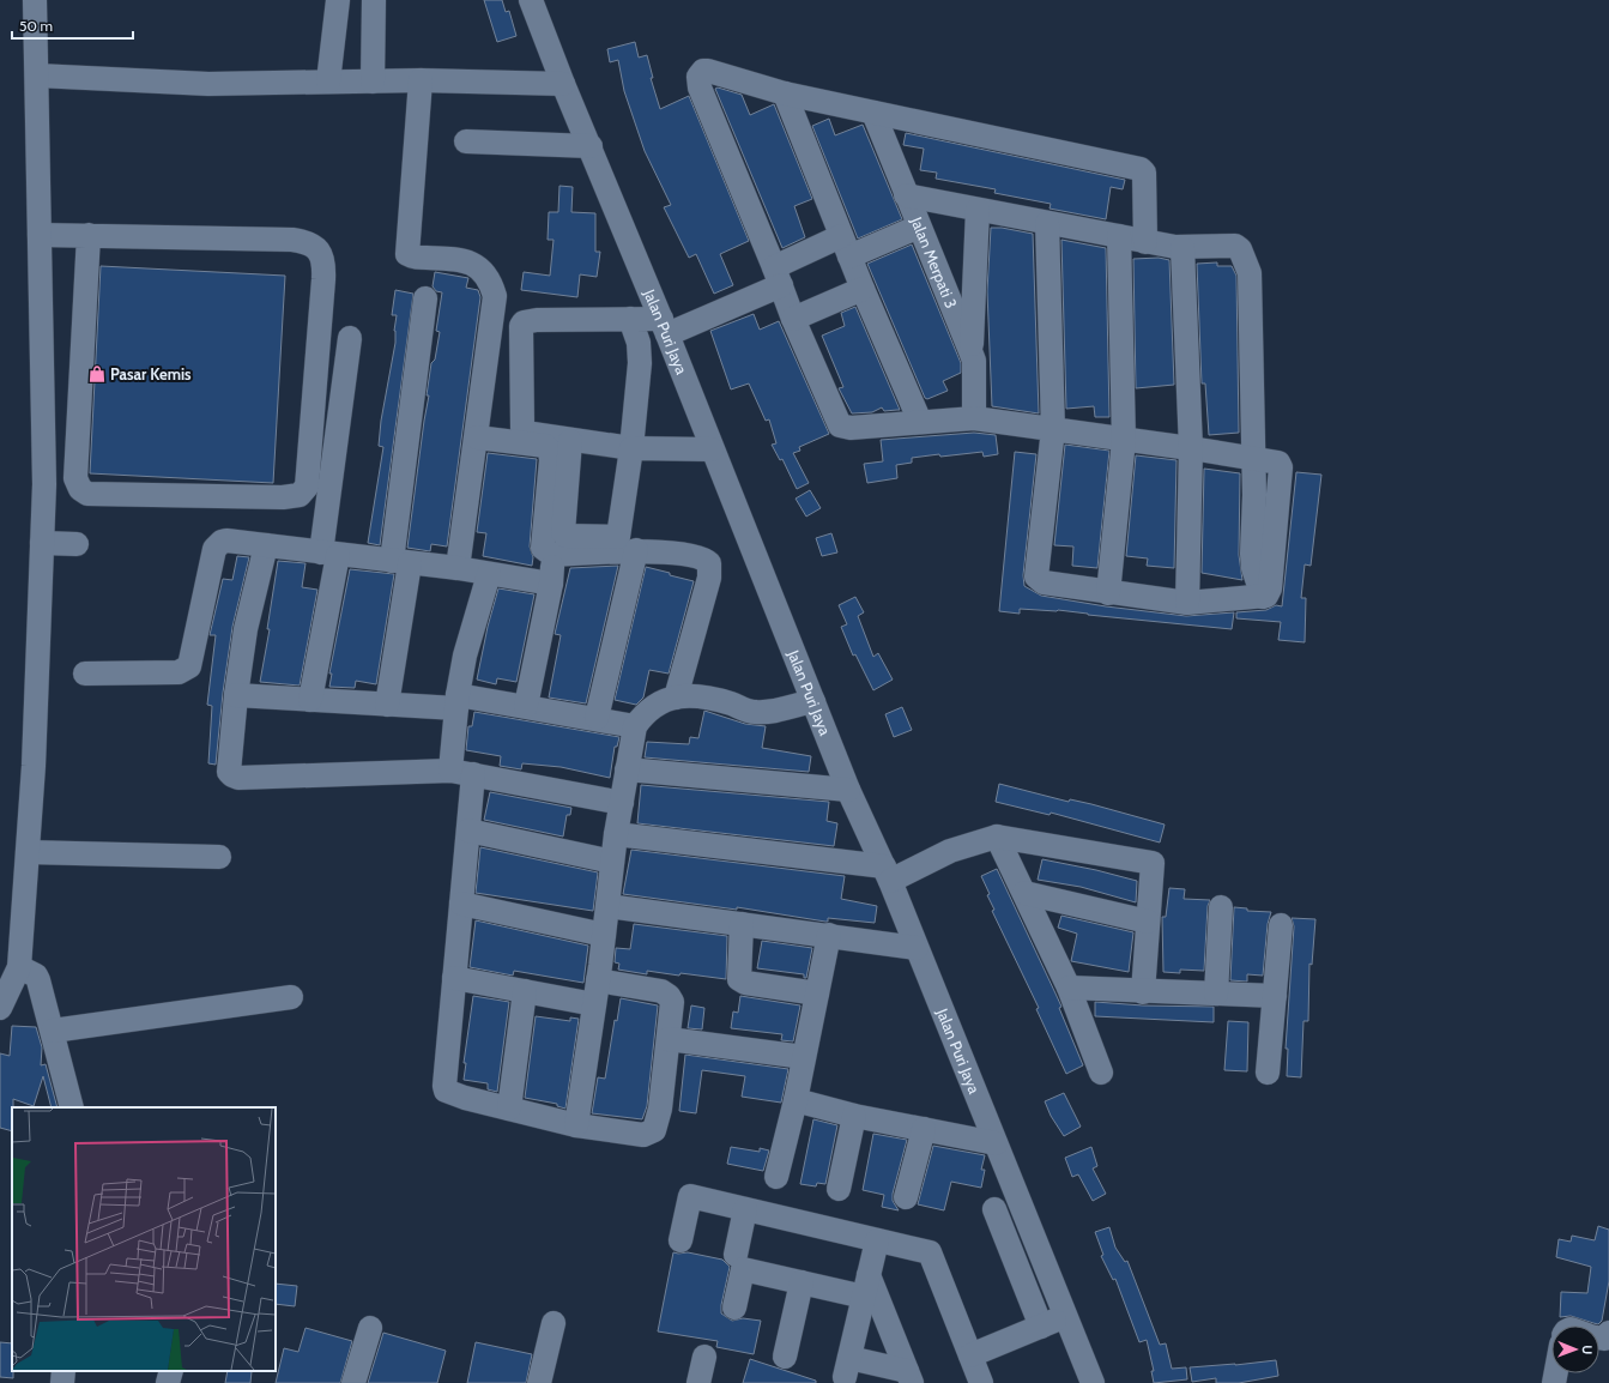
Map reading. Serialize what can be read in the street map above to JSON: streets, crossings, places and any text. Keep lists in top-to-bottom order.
{
  "streets": {
    "street": ["Jalan Merpati 3", "Jalan Puri Jaya"]
  },
  "places": {
    "shop": ["Pasar Kemis"]
  },
  "scale_bar": "50 m",
  "north": "right"
}
